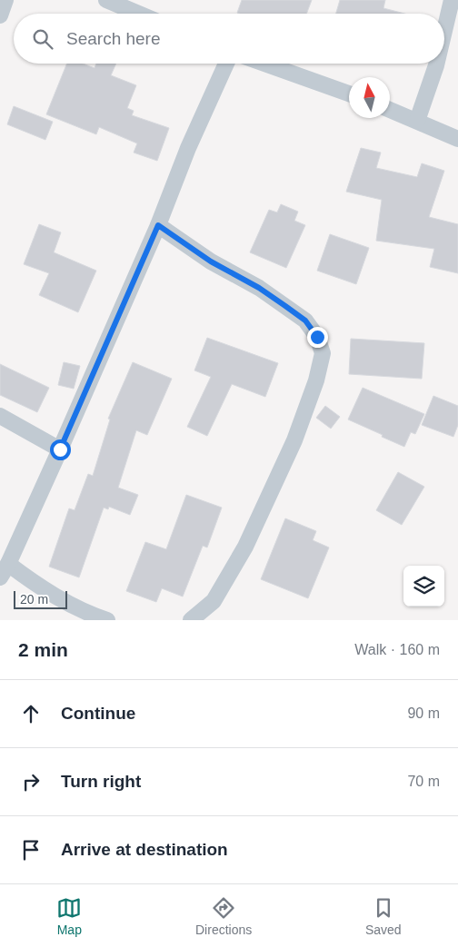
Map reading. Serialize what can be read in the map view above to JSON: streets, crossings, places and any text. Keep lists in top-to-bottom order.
{
  "scale_bar": "20 m",
  "north": "top",
  "page": {
    "search": "Search here",
    "scale": "20 m",
    "heading": ["2 min", "Walk · 160 m"],
    "list": [
      ["Continue", "90 m"],
      ["Turn right", "70 m"],
      "Arrive at destination"
    ],
    "nav": ["Map", "Directions", "Saved"]
  }
}
